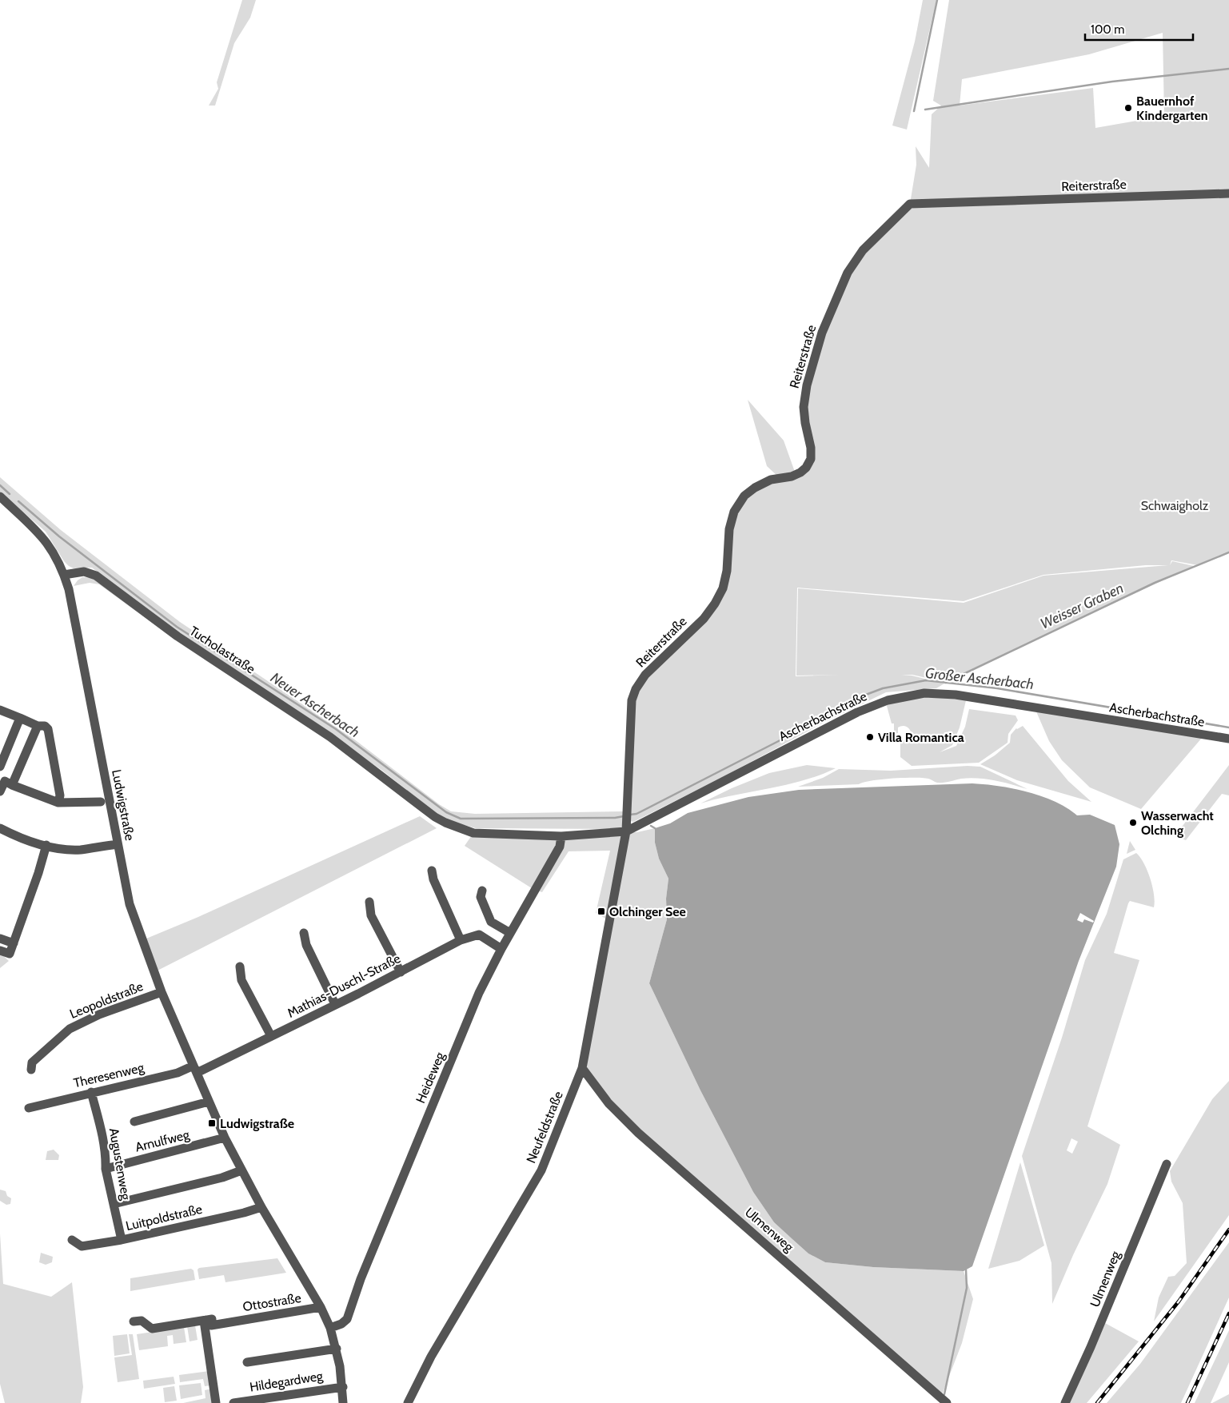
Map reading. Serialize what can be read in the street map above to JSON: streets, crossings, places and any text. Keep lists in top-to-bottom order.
{
  "streets": {
    "street": [
      "Reiterstraße",
      "Tucholastraße",
      "Ascherbachstraße",
      "Ludwigstraße",
      "Mathias-Duschl-Straße",
      "Leopoldstraße",
      "Theresenweg",
      "Heideweg",
      "Neufeldstraße",
      "Arnulfweg",
      "Augustenweg",
      "Luitpoldstraße",
      "Ulmenweg",
      "Ottostraße",
      "Hildegardweg"
    ]
  },
  "crossings": [
    ["Reiterstraße", "Ascherbachstraße"],
    ["Reiterstraße", "Neufeldstraße"],
    ["Tucholastraße", "Ascherbachstraße"],
    ["Tucholastraße", "Ludwigstraße"],
    ["Ascherbachstraße", "Heideweg"],
    ["Ascherbachstraße", "Neufeldstraße"],
    ["Ludwigstraße", "Mathias-Duschl-Straße"],
    ["Ludwigstraße", "Leopoldstraße"],
    ["Ludwigstraße", "Theresenweg"],
    ["Ludwigstraße", "Heideweg"],
    ["Ludwigstraße", "Arnulfweg"],
    ["Ludwigstraße", "Luitpoldstraße"],
    ["Ludwigstraße", "Ottostraße"],
    ["Ludwigstraße", "Hildegardweg"],
    ["Mathias-Duschl-Straße", "Theresenweg"],
    ["Mathias-Duschl-Straße", "Heideweg"],
    ["Theresenweg", "Augustenweg"],
    ["Neufeldstraße", "Ulmenweg"],
    ["Arnulfweg", "Augustenweg"],
    ["Augustenweg", "Luitpoldstraße"]
  ],
  "water": ["Weisser Graben", "Großer Ascherbach", "Neuer Ascherbach"],
  "parks": ["Schwaigholz"],
  "places": {
    "other": ["Bauernhof Kindergarten", "Villa Romantica", "Wasserwacht Olching"],
    "transit": ["Olchinger See", "Ludwigstraße"]
  },
  "scale_bar": "100 m"
}
